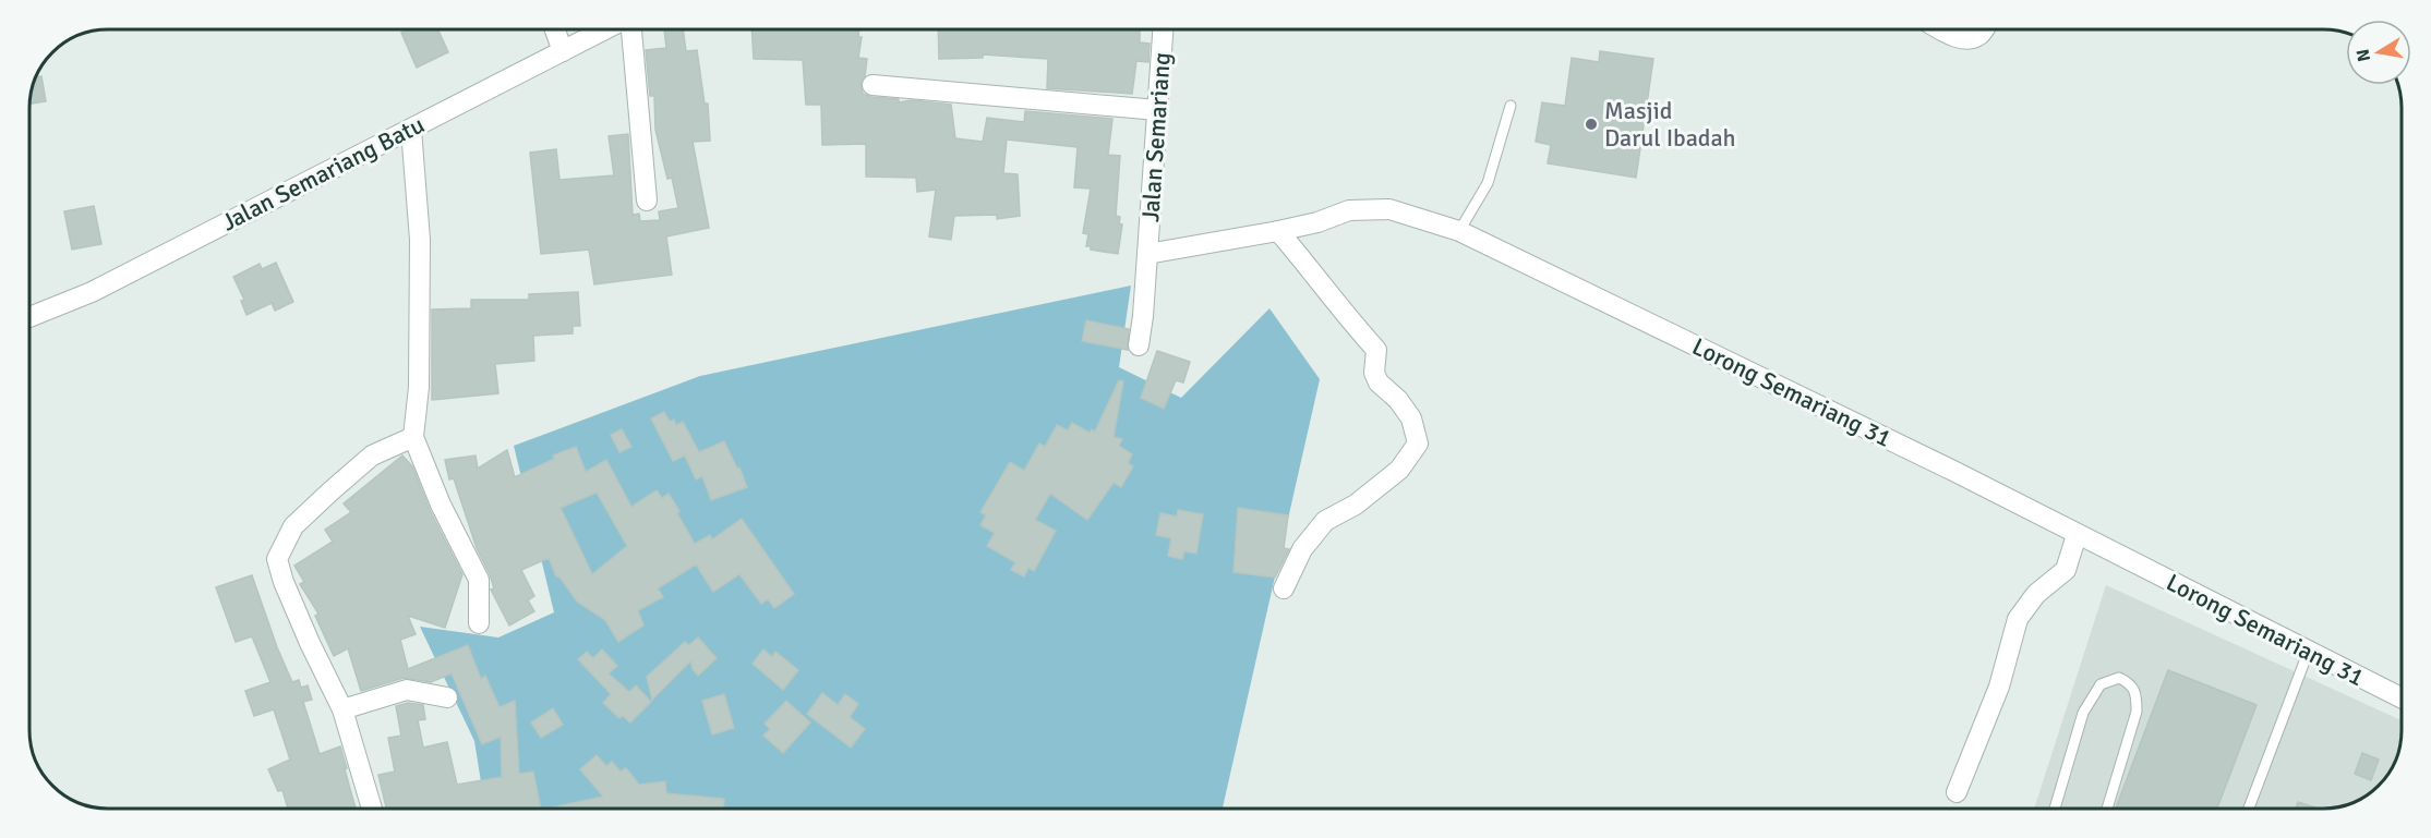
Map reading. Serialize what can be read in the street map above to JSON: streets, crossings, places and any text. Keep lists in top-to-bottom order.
{
  "streets": {
    "street": ["Jalan Semariang", "Jalan Semariang Batu", "Lorong Semariang 31"]
  },
  "crossings": [
    ["Jalan Semariang", "Lorong Semariang 31"]
  ],
  "places": ["Masjid Darul Ibadah"],
  "north": "left"
}
